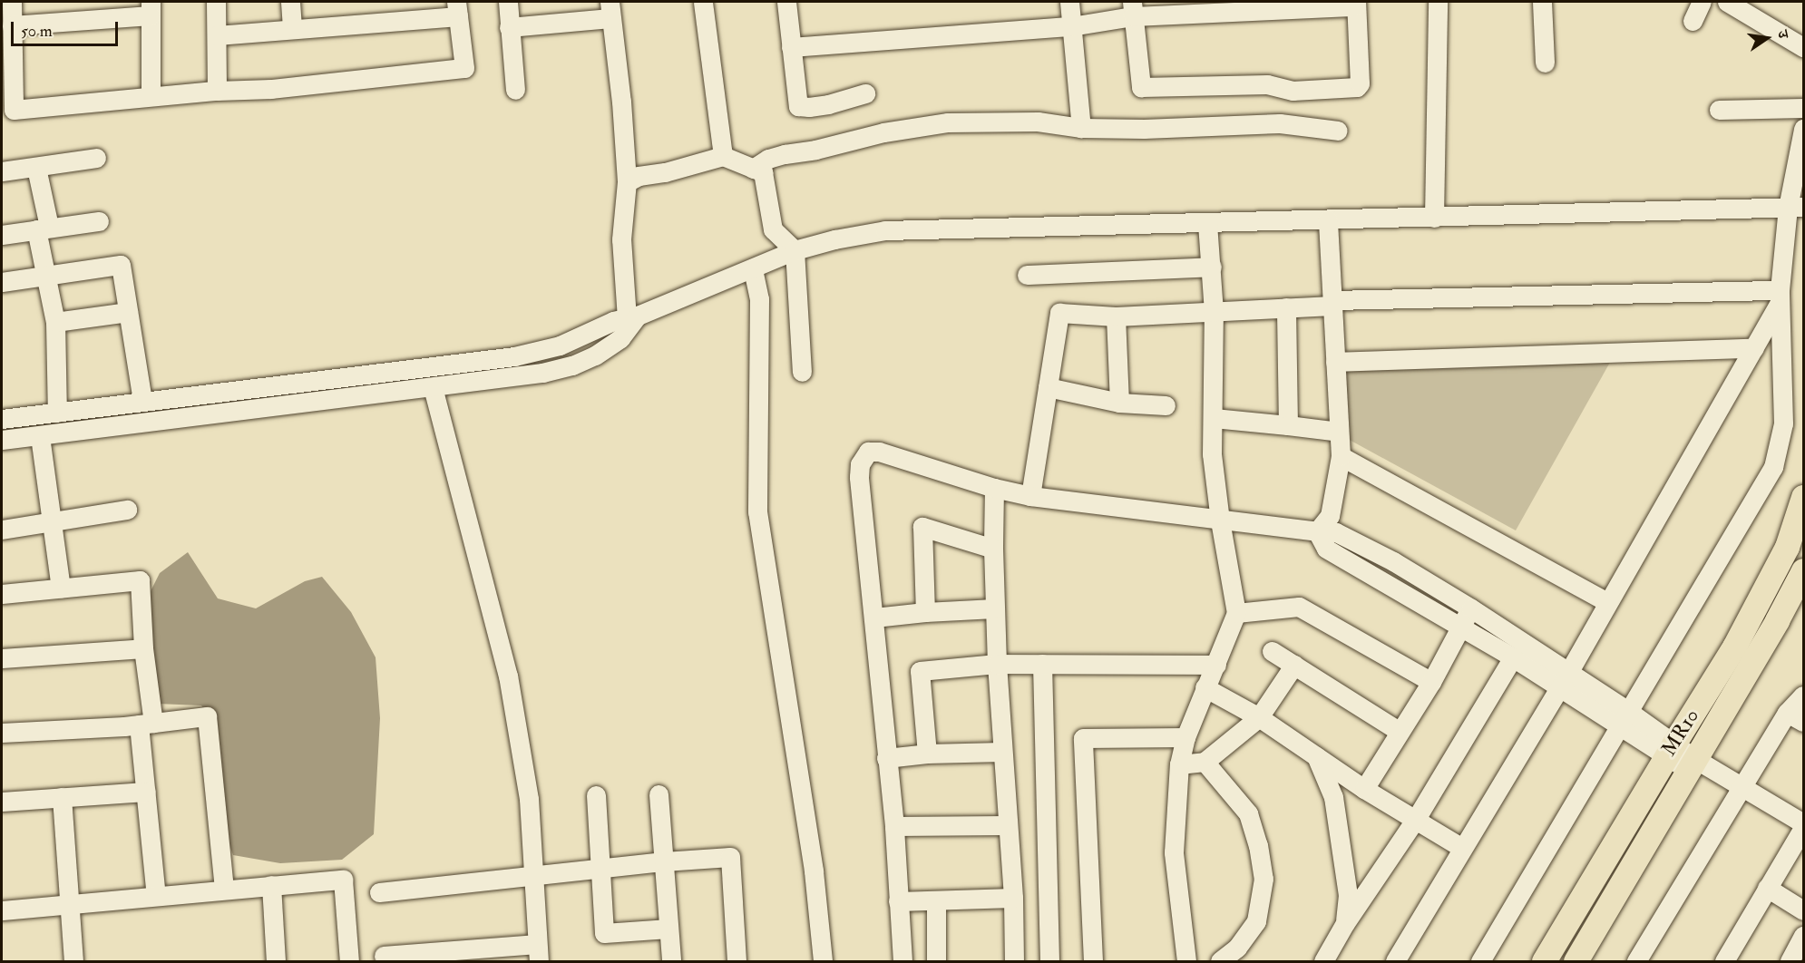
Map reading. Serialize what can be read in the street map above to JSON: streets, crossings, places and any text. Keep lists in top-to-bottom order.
{
  "streets": {
    "main road": ["MR10"]
  },
  "scale_bar": "50 m",
  "north": "right"
}
